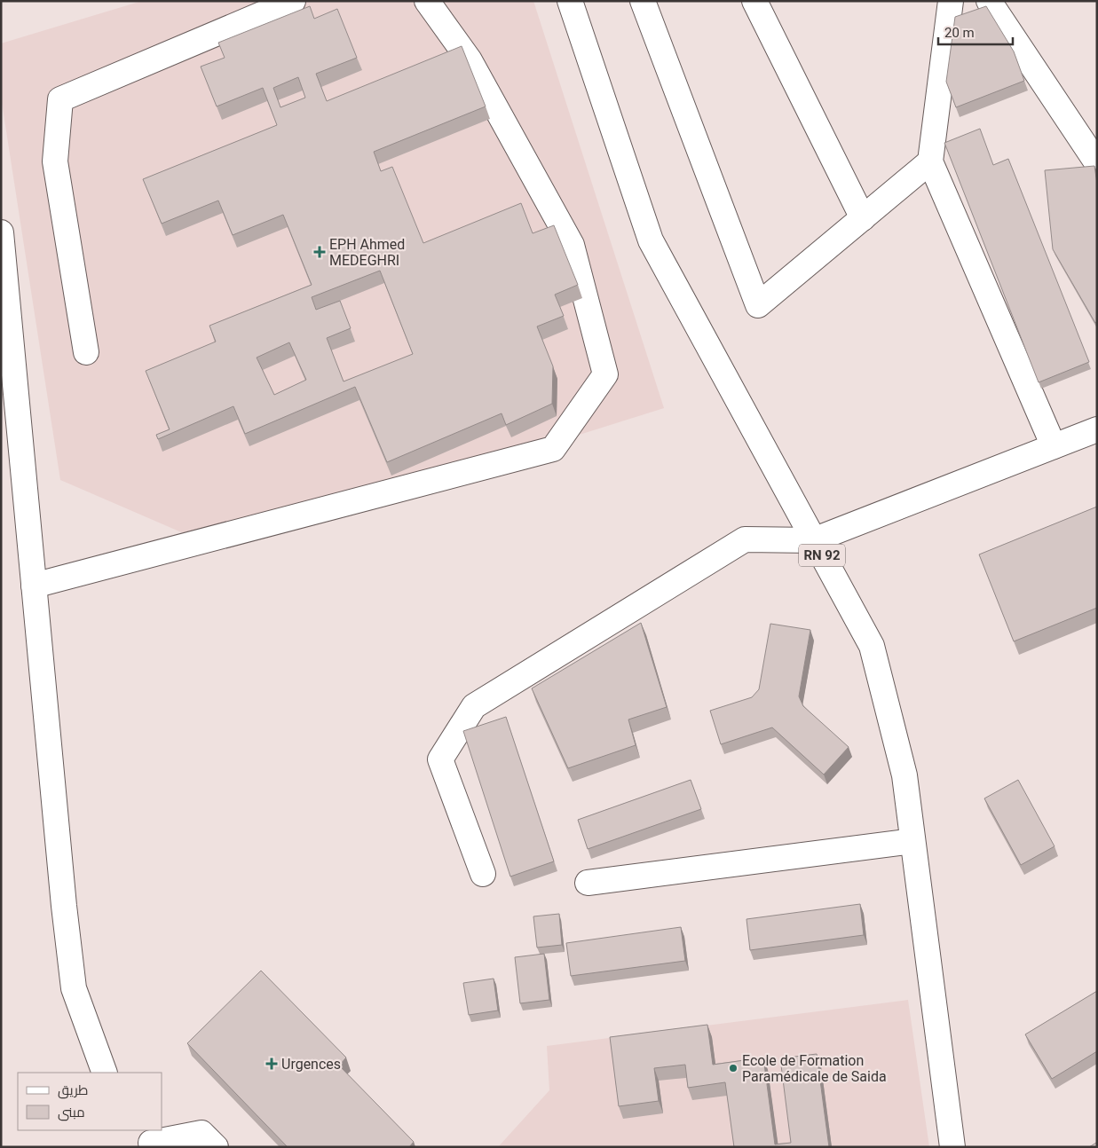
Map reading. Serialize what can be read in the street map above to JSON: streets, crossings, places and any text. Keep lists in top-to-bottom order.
{
  "streets": {
    "street": ["RN 92"]
  },
  "places": {
    "health": ["EPH Ahmed MEDEGHRI", "Urgences"],
    "other": ["Ecole de Formation Paramédicale de Saida"]
  },
  "legend": ["طريق", "مبنى"],
  "scale_bar": "20 m"
}
